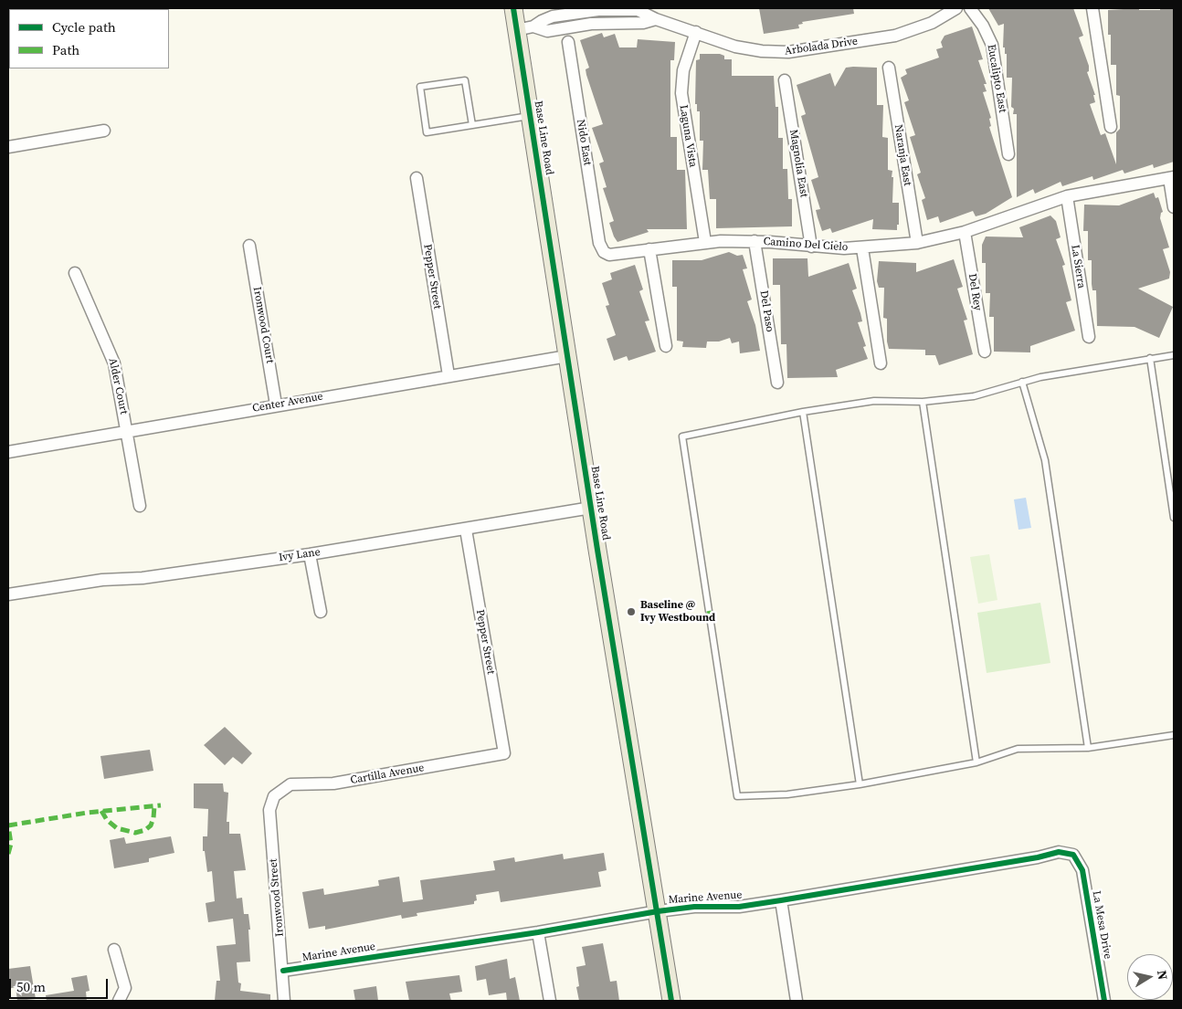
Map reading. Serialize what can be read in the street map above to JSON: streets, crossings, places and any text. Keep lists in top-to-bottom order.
{
  "streets": {
    "main road": ["Base Line Road"],
    "street": [
      "Arbolada Drive",
      "Eucalipto East",
      "Laguna Vista",
      "Nido East",
      "Naranja East",
      "Magnolia East",
      "Camino Del Cielo",
      "La Sierra",
      "Pepper Street",
      "Del Rey",
      "Del Paso",
      "Ironwood Court",
      "Alder Court",
      "Center Avenue",
      "Ivy Lane",
      "Cartilla Avenue",
      "Ironwood Street",
      "Marine Avenue",
      "La Mesa Drive"
    ]
  },
  "crossings": [
    ["Arbolada Drive", "Laguna Vista"],
    ["Arbolada Drive", "Base Line Road"],
    ["Laguna Vista", "Camino Del Cielo"],
    ["Base Line Road", "Center Avenue"],
    ["Base Line Road", "Ivy Lane"],
    ["Base Line Road", "Marine Avenue"],
    ["Nido East", "Camino Del Cielo"],
    ["Naranja East", "Camino Del Cielo"],
    ["Magnolia East", "Camino Del Cielo"],
    ["Camino Del Cielo", "La Sierra"],
    ["Camino Del Cielo", "Del Rey"],
    ["Camino Del Cielo", "Del Paso"],
    ["Pepper Street", "Center Avenue"],
    ["Pepper Street", "Ivy Lane"],
    ["Pepper Street", "Cartilla Avenue"],
    ["Ironwood Court", "Center Avenue"],
    ["Alder Court", "Center Avenue"],
    ["Cartilla Avenue", "Ironwood Street"],
    ["Ironwood Street", "Marine Avenue"],
    ["Marine Avenue", "La Mesa Drive"]
  ],
  "places": ["Baseline @ Ivy Westbound"],
  "legend": ["Cycle path", "Path"],
  "scale_bar": "50 m",
  "north": "right"
}
